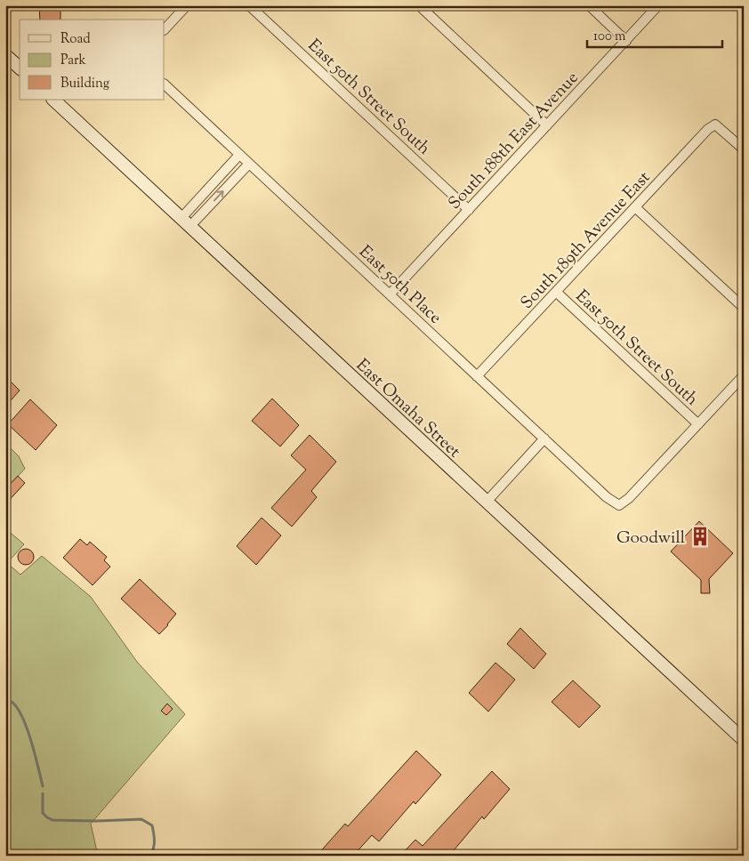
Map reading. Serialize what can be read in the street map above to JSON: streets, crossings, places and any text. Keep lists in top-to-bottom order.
{
  "streets": {
    "street": [
      "East 50th Street South",
      "South 188th East Avenue",
      "South 189th Avenue East",
      "East 50th Place",
      "East Omaha Street"
    ]
  },
  "crossings": [
    ["East 50th Street South", "South 188th East Avenue"],
    ["East 50th Street South", "South 189th Avenue East"],
    ["East 50th Street South", "East 50th Place"],
    ["South 188th East Avenue", "East 50th Place"],
    ["South 189th Avenue East", "East 50th Place"]
  ],
  "places": {
    "building": ["Goodwill"]
  },
  "legend": ["Road", "Park", "Building"],
  "scale_bar": "100 m"
}
